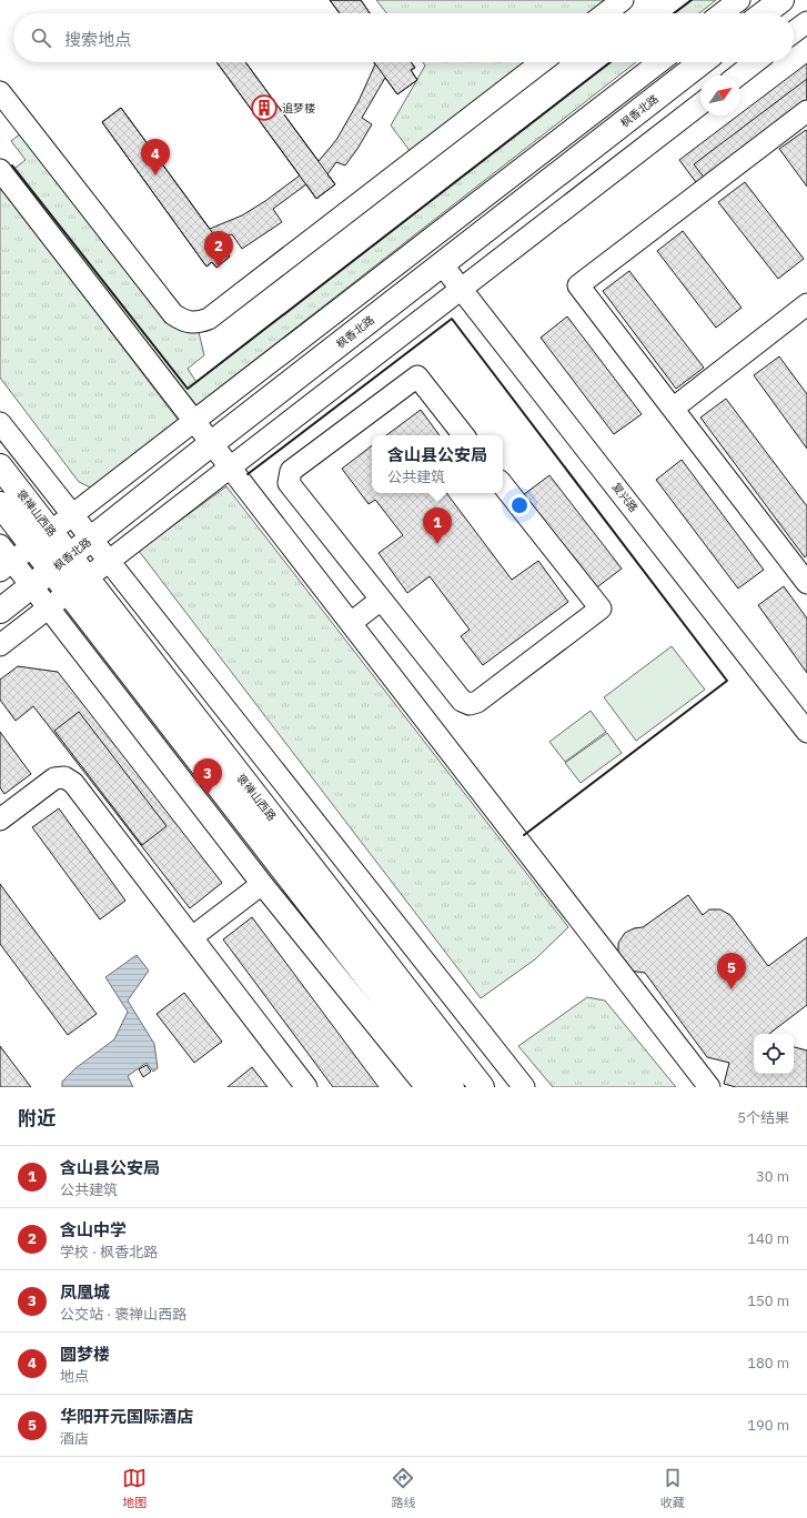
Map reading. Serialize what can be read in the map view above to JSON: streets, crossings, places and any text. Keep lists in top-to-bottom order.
{
  "streets": {
    "main road": ["枫香北路", "褒禅山西路"],
    "street": ["复兴路"]
  },
  "crossings": [
    ["枫香北路", "复兴路"],
    ["枫香北路", "褒禅山西路"]
  ],
  "places": {
    "building": ["追梦楼"]
  },
  "north": "top right",
  "page": {
    "search": "搜索地点",
    "pins": [
      "4",
      "2",
      "1",
      "3",
      "5"
    ],
    "popup": ["含山县公安局", "公共建筑"],
    "heading": ["附近", "5个结果"],
    "list": [
      {
        "mark": "1",
        "name": "含山县公安局",
        "note": "公共建筑",
        "value": "30 m"
      },
      {
        "mark": "2",
        "name": "含山中学",
        "note": "学校 · 枫香北路",
        "value": "140 m"
      },
      {
        "mark": "3",
        "name": "凤凰城",
        "note": "公交站 · 褒禅山西路",
        "value": "150 m"
      },
      {
        "mark": "4",
        "name": "圆梦楼",
        "note": "地点",
        "value": "180 m"
      },
      {
        "mark": "5",
        "name": "华阳开元国际酒店",
        "note": "酒店",
        "value": "190 m"
      }
    ],
    "nav": ["地图", "路线", "收藏"]
  }
}
